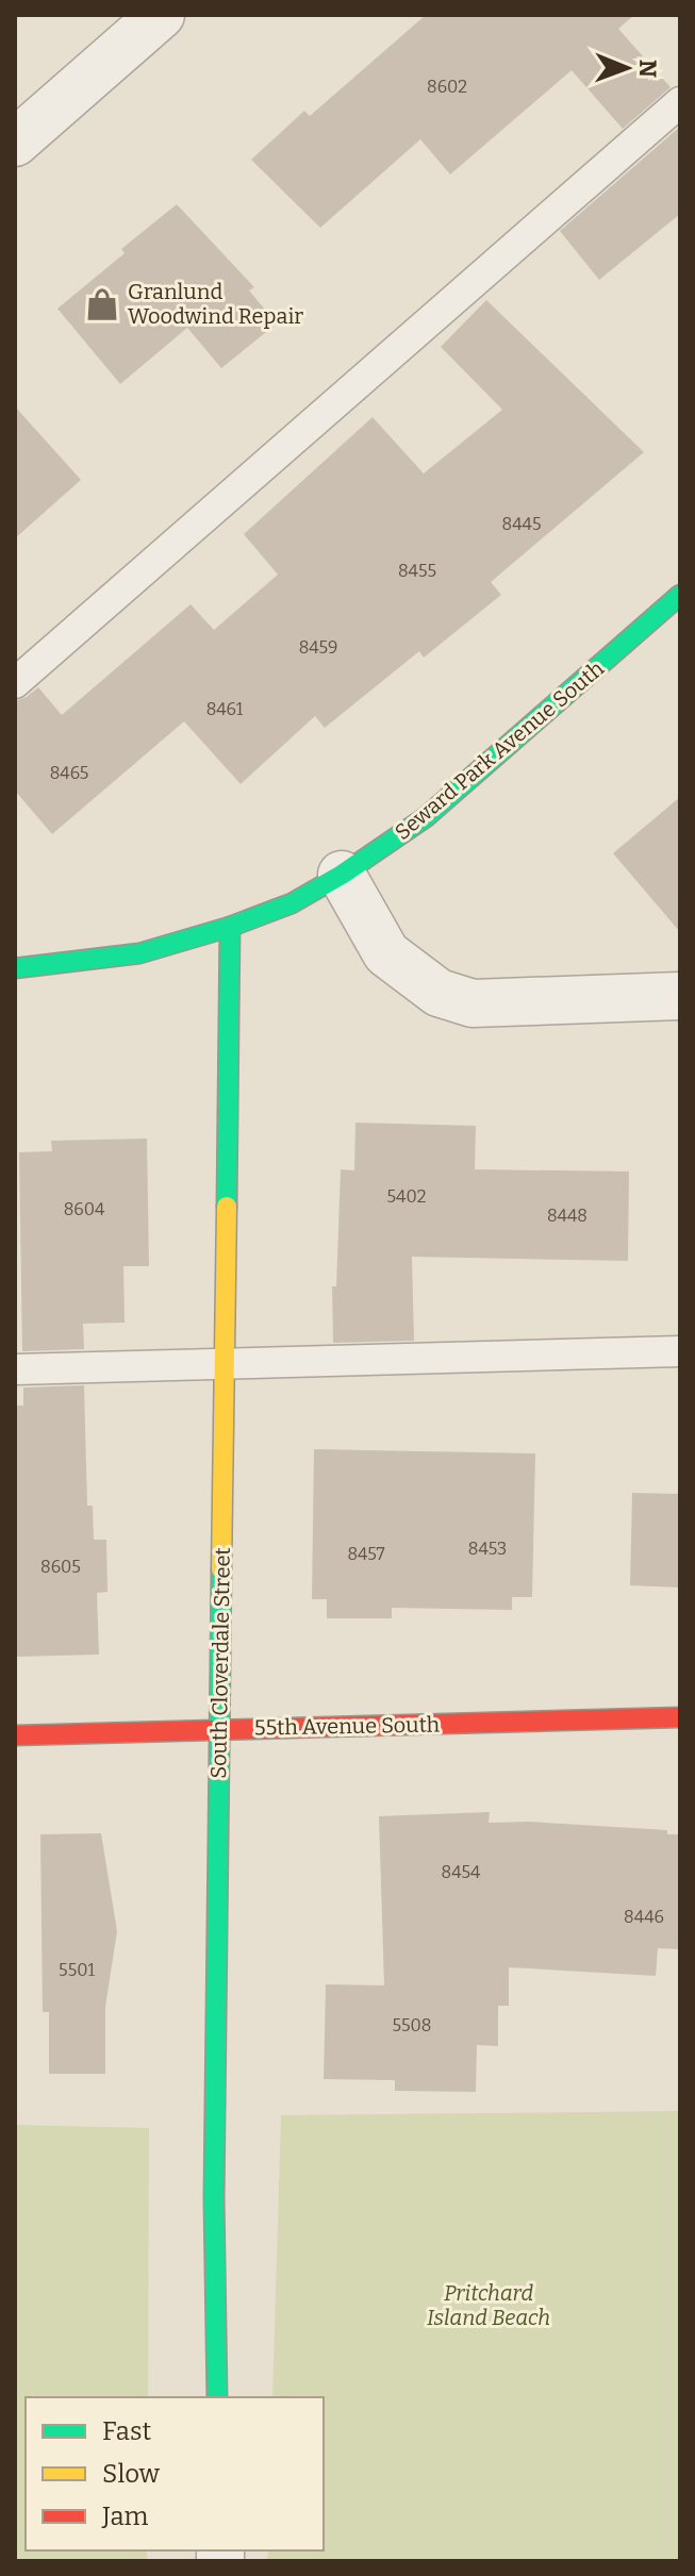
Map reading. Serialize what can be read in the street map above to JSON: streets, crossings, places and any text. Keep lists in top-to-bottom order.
{
  "streets": {
    "street": ["Seward Park Avenue South", "South Cloverdale Street", "55th Avenue South"]
  },
  "crossings": [
    ["Seward Park Avenue South", "South Cloverdale Street"],
    ["South Cloverdale Street", "55th Avenue South"]
  ],
  "parks": ["Pritchard Island Beach"],
  "places": {
    "shop": ["Granlund Woodwind Repair"]
  },
  "house_numbers": [
    "8602",
    "8445",
    "8455",
    "8459",
    "8461",
    "8465",
    "5402",
    "8604",
    "8448",
    "8453",
    "8457",
    "8605",
    "8454",
    "8446",
    "5501",
    "5508"
  ],
  "legend": ["Fast", "Slow", "Jam"],
  "north": "right"
}
